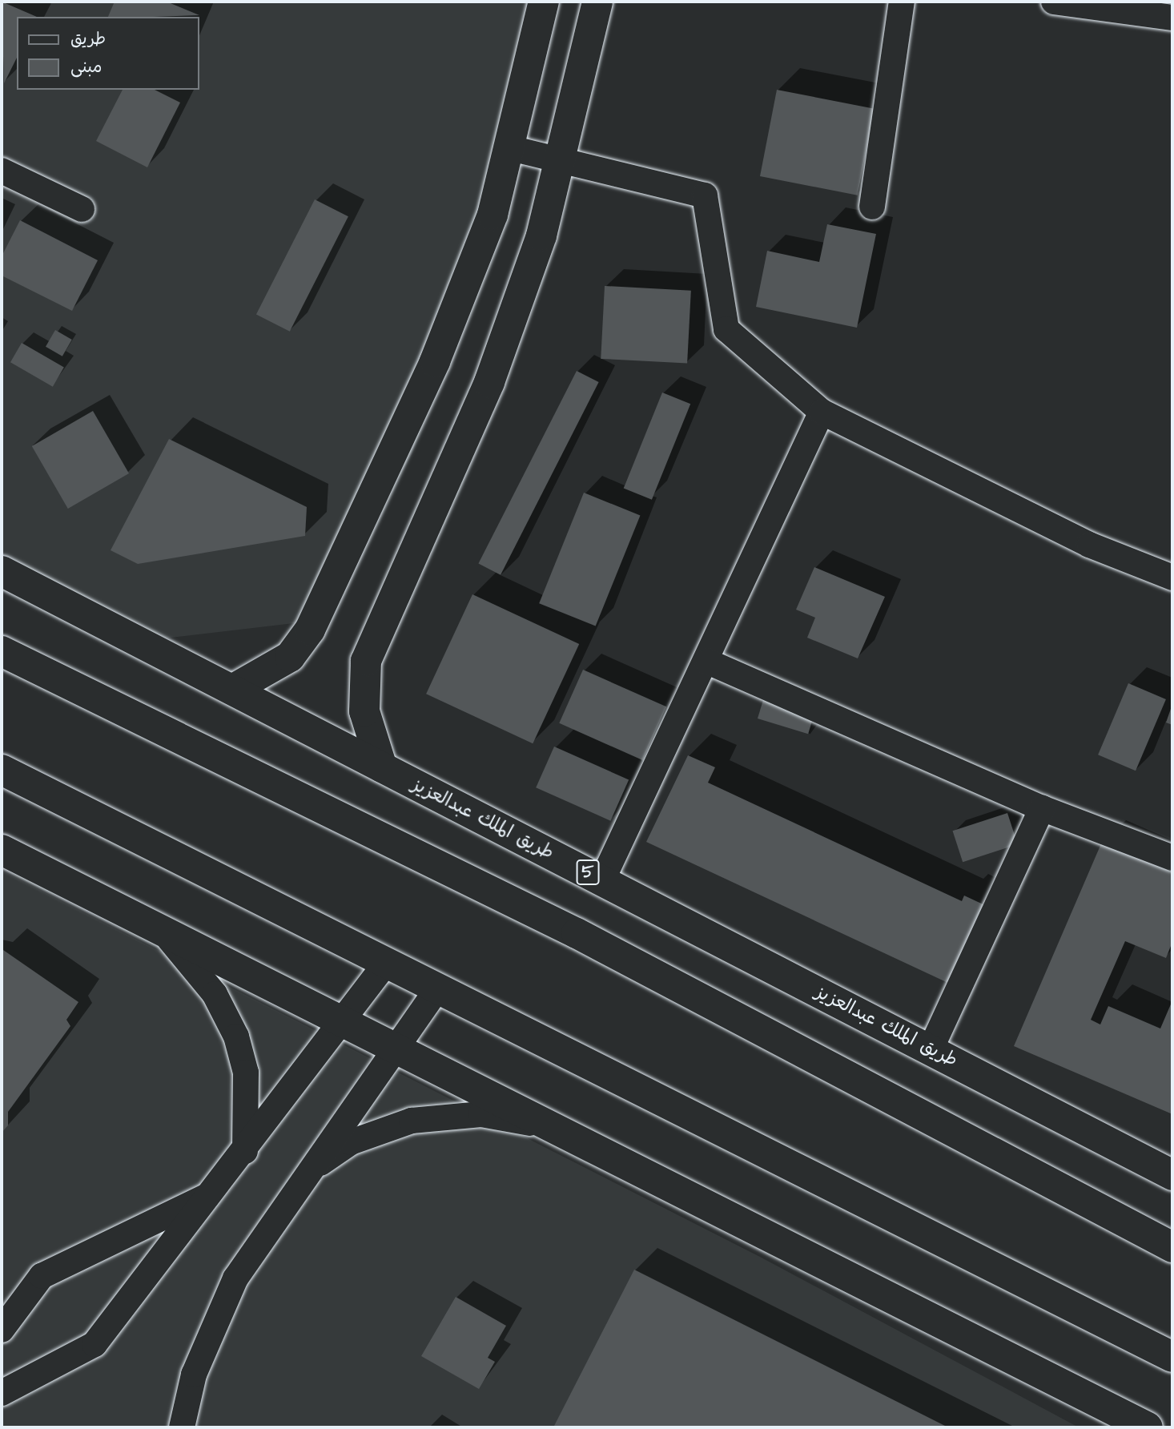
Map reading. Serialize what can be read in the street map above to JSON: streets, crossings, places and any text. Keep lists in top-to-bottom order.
{
  "streets": {
    "main road": ["طريق الملك عبدالعزيز", "5"]
  },
  "legend": ["طريق", "مبنى"]
}
